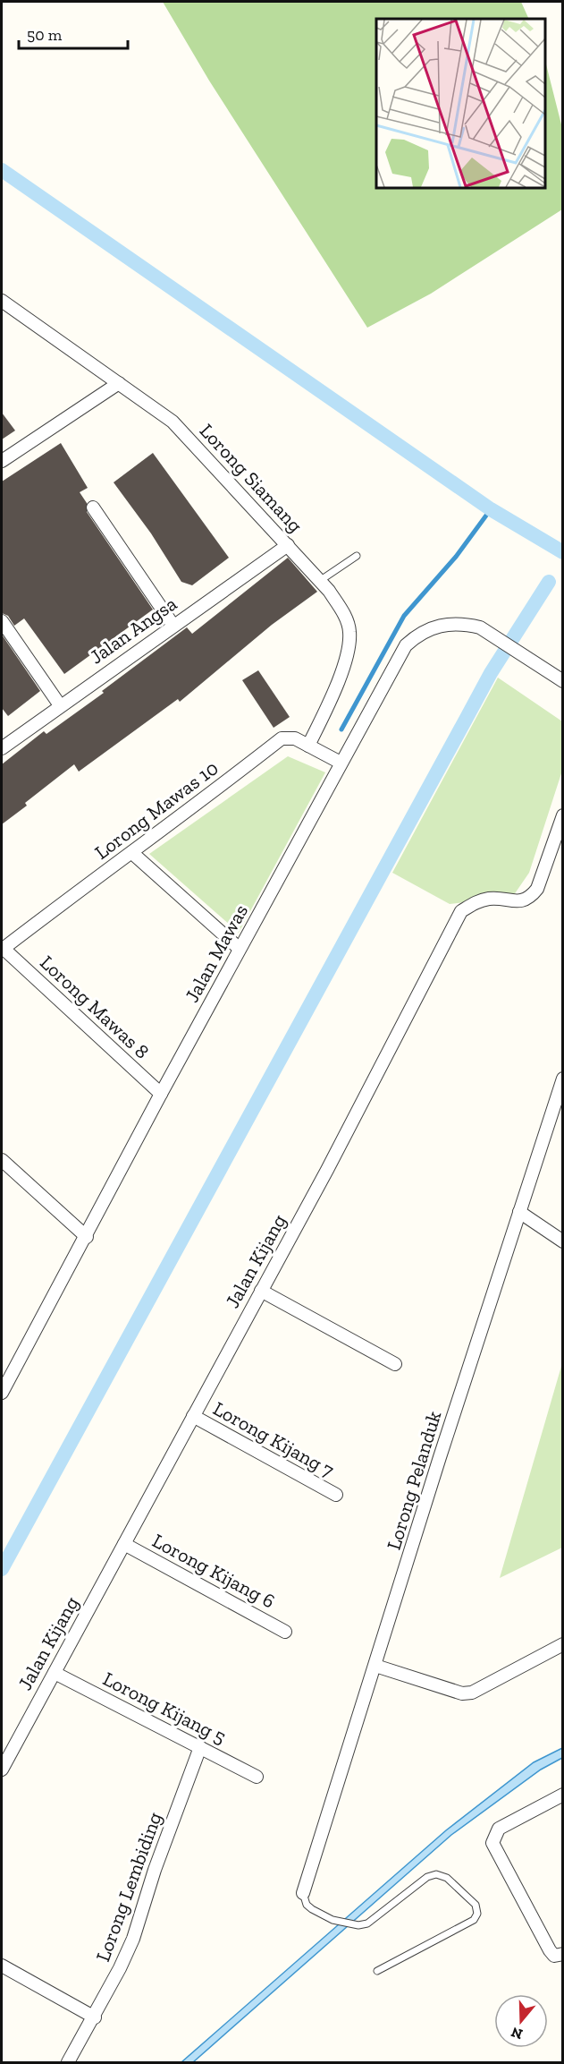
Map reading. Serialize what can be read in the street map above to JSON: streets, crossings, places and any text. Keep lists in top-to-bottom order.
{
  "streets": {
    "street": [
      "Lorong Siamang",
      "Jalan Angsa",
      "Lorong Mawas 10",
      "Jalan Mawas",
      "Lorong Mawas 8",
      "Jalan Kijang",
      "Lorong Kijang 7",
      "Lorong Pelanduk",
      "Lorong Kijang 6",
      "Lorong Kijang 5",
      "Lorong Lembiding"
    ]
  },
  "crossings": [
    ["Lorong Siamang", "Jalan Angsa"],
    ["Lorong Siamang", "Lorong Mawas 10"],
    ["Lorong Mawas 10", "Jalan Mawas"],
    ["Lorong Mawas 10", "Lorong Mawas 8"],
    ["Jalan Mawas", "Lorong Mawas 8"],
    ["Jalan Kijang", "Lorong Kijang 7"],
    ["Jalan Kijang", "Lorong Kijang 6"],
    ["Jalan Kijang", "Lorong Kijang 5"],
    ["Lorong Kijang 5", "Lorong Lembiding"]
  ],
  "scale_bar": "50 m",
  "north": "bottom"
}
